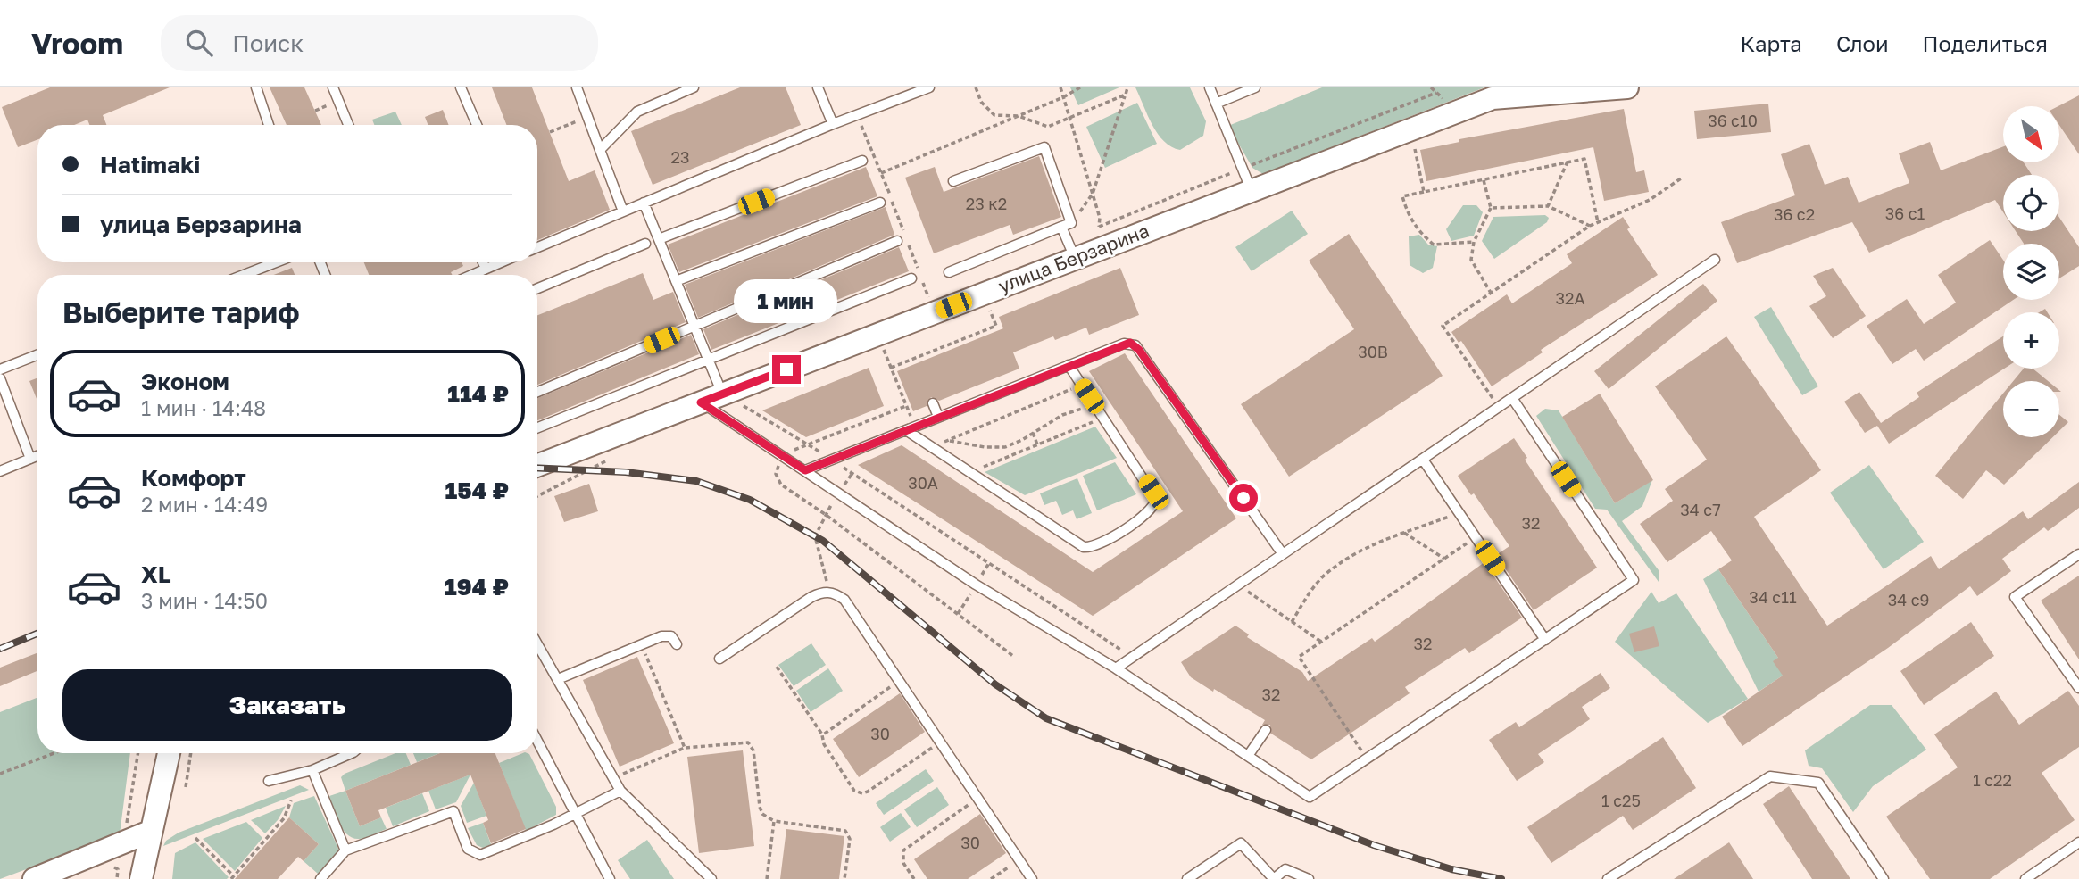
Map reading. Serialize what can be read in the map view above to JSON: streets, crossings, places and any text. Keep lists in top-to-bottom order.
{
  "streets": {
    "street": ["улица Берзарина"]
  },
  "house_numbers": [
    "36 с10",
    "23",
    "23 к2",
    "36 с1",
    "36 с2",
    "32А",
    "30В",
    "30А",
    "34 с7",
    "32",
    "34 с11",
    "34 с9",
    "32",
    "32",
    "30",
    "1 с22",
    "1 с25",
    "30"
  ],
  "north": "bottom right",
  "page": {
    "header": "Vroom",
    "search": "Поиск",
    "nav": ["Карта", "Слои", "Поделиться"],
    "map_buttons": ["+", "−"],
    "banner": ["Hatimaki", "улица Берзарина"],
    "heading": "Выберите тариф",
    "bubble": "1 мин",
    "list": [
      {
        "name": "Эконом",
        "note": "1 мин · 14:48",
        "value": "114 ₽"
      },
      {
        "name": "Комфорт",
        "note": "2 мин · 14:49",
        "value": "154 ₽"
      },
      {
        "name": "XL",
        "note": "3 мин · 14:50",
        "value": "194 ₽"
      }
    ],
    "buttons": "Заказать"
  }
}
